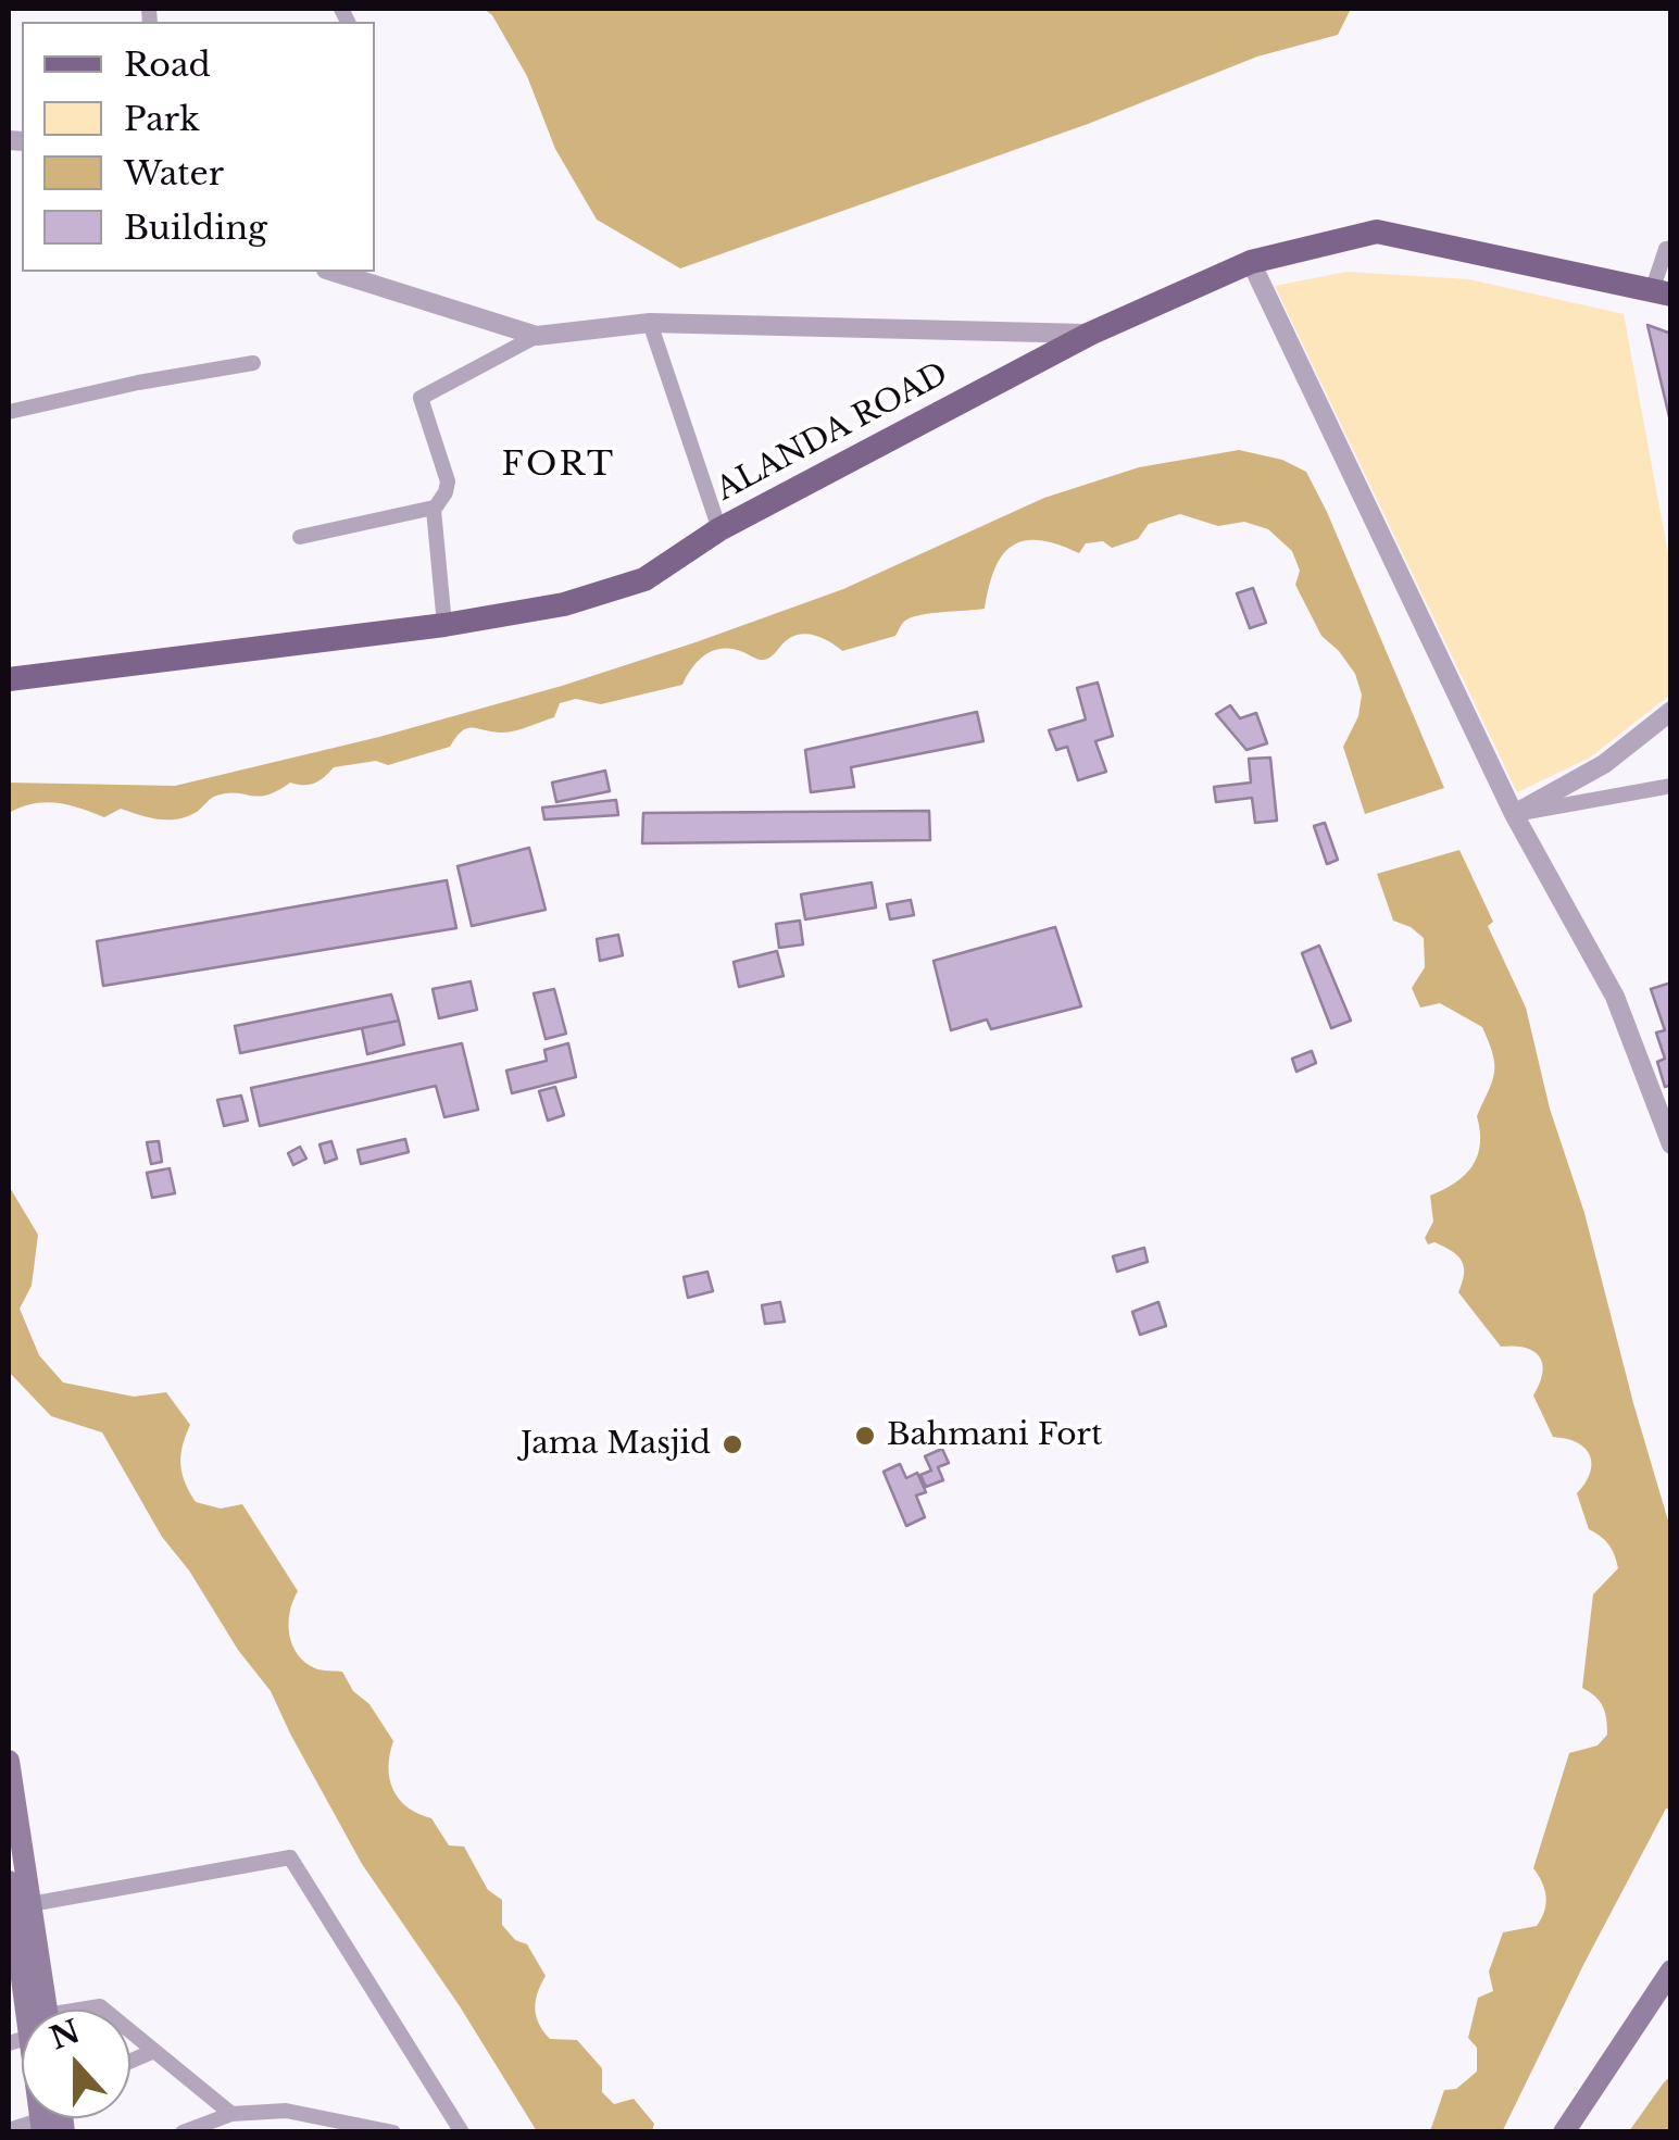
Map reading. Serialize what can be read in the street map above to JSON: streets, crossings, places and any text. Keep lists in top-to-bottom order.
{
  "streets": {
    "main road": ["ALANDA ROAD"]
  },
  "districts": ["FORT"],
  "places": ["Bahmani Fort", "Jama Masjid"],
  "legend": [
    "Road",
    "Park",
    "Water",
    "Building"
  ],
  "north": "top"
}
